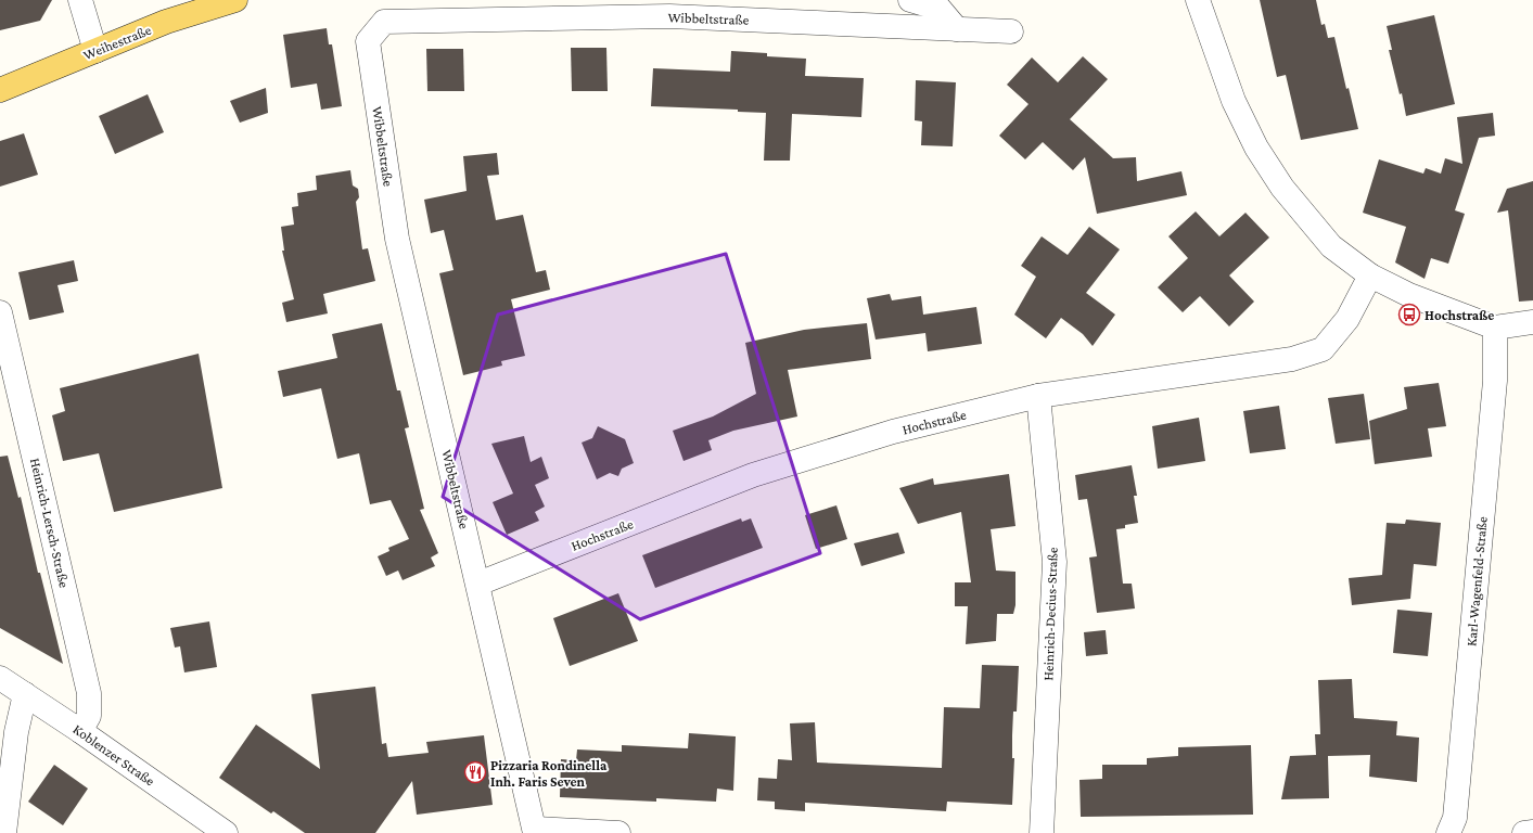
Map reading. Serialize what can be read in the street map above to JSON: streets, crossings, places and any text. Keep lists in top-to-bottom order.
{
  "streets": {
    "main road": ["Weihestraße"],
    "street": [
      "Wibbeltstraße",
      "Hochstraße",
      "Heinrich-Lersch-Straße",
      "Karl-Wagenfeld-Straße",
      "Heinrich-Decius-Straße",
      "Koblenzer Straße"
    ]
  },
  "crossings": [
    ["Wibbeltstraße", "Hochstraße"],
    ["Hochstraße", "Heinrich-Decius-Straße"],
    ["Heinrich-Lersch-Straße", "Koblenzer Straße"]
  ],
  "places": {
    "bus stop": ["Hochstraße"],
    "restaurant": ["Pizzaria Rondinella Inh. Faris Seven"]
  }
}
